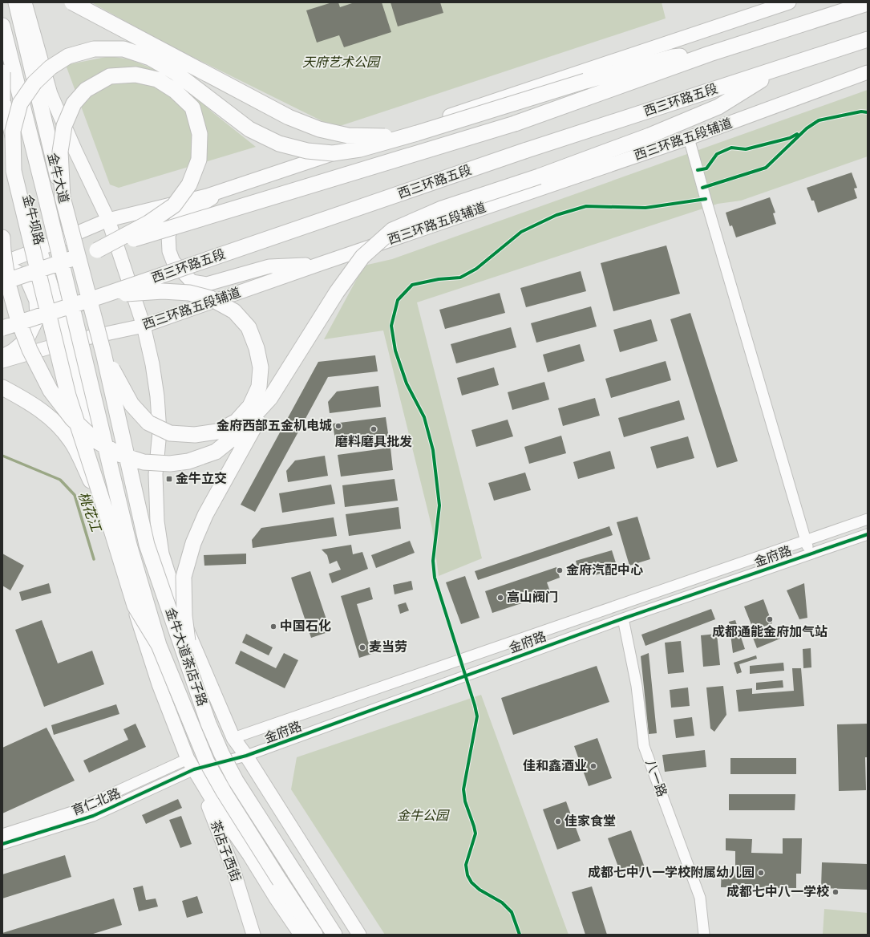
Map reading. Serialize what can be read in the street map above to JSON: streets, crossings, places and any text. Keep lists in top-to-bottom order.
{
  "streets": {
    "highway": ["西三环路五段", "金牛大道", "金牛大道茶店子路"],
    "main road": [
      "西三环路五段辅道",
      "金牛坝路",
      "金府路",
      "茶店子西街"
    ],
    "street": ["八一路", "育仁北路"]
  },
  "crossings": [
    ["西三环路五段辅道", "金牛坝路"],
    ["金牛大道", "金牛大道茶店子路"],
    ["金府路", "八一路"],
    ["金府路", "育仁北路"],
    ["金府路", "茶店子西街"],
    ["育仁北路", "茶店子西街"]
  ],
  "water": ["桃花江"],
  "parks": ["天府艺术公园", "金牛公园"],
  "places": {
    "other": [
      "金府西部五金机电城",
      "磨料磨具批发",
      "金府汽配中心",
      "高山阀门",
      "成都通能金府加气站",
      "中国石化",
      "麦当劳",
      "佳和鑫酒业",
      "佳家食堂",
      "成都七中八一学校附属幼儿园",
      "成都七中八一学校"
    ],
    "transit": ["金牛立交"]
  }
}
